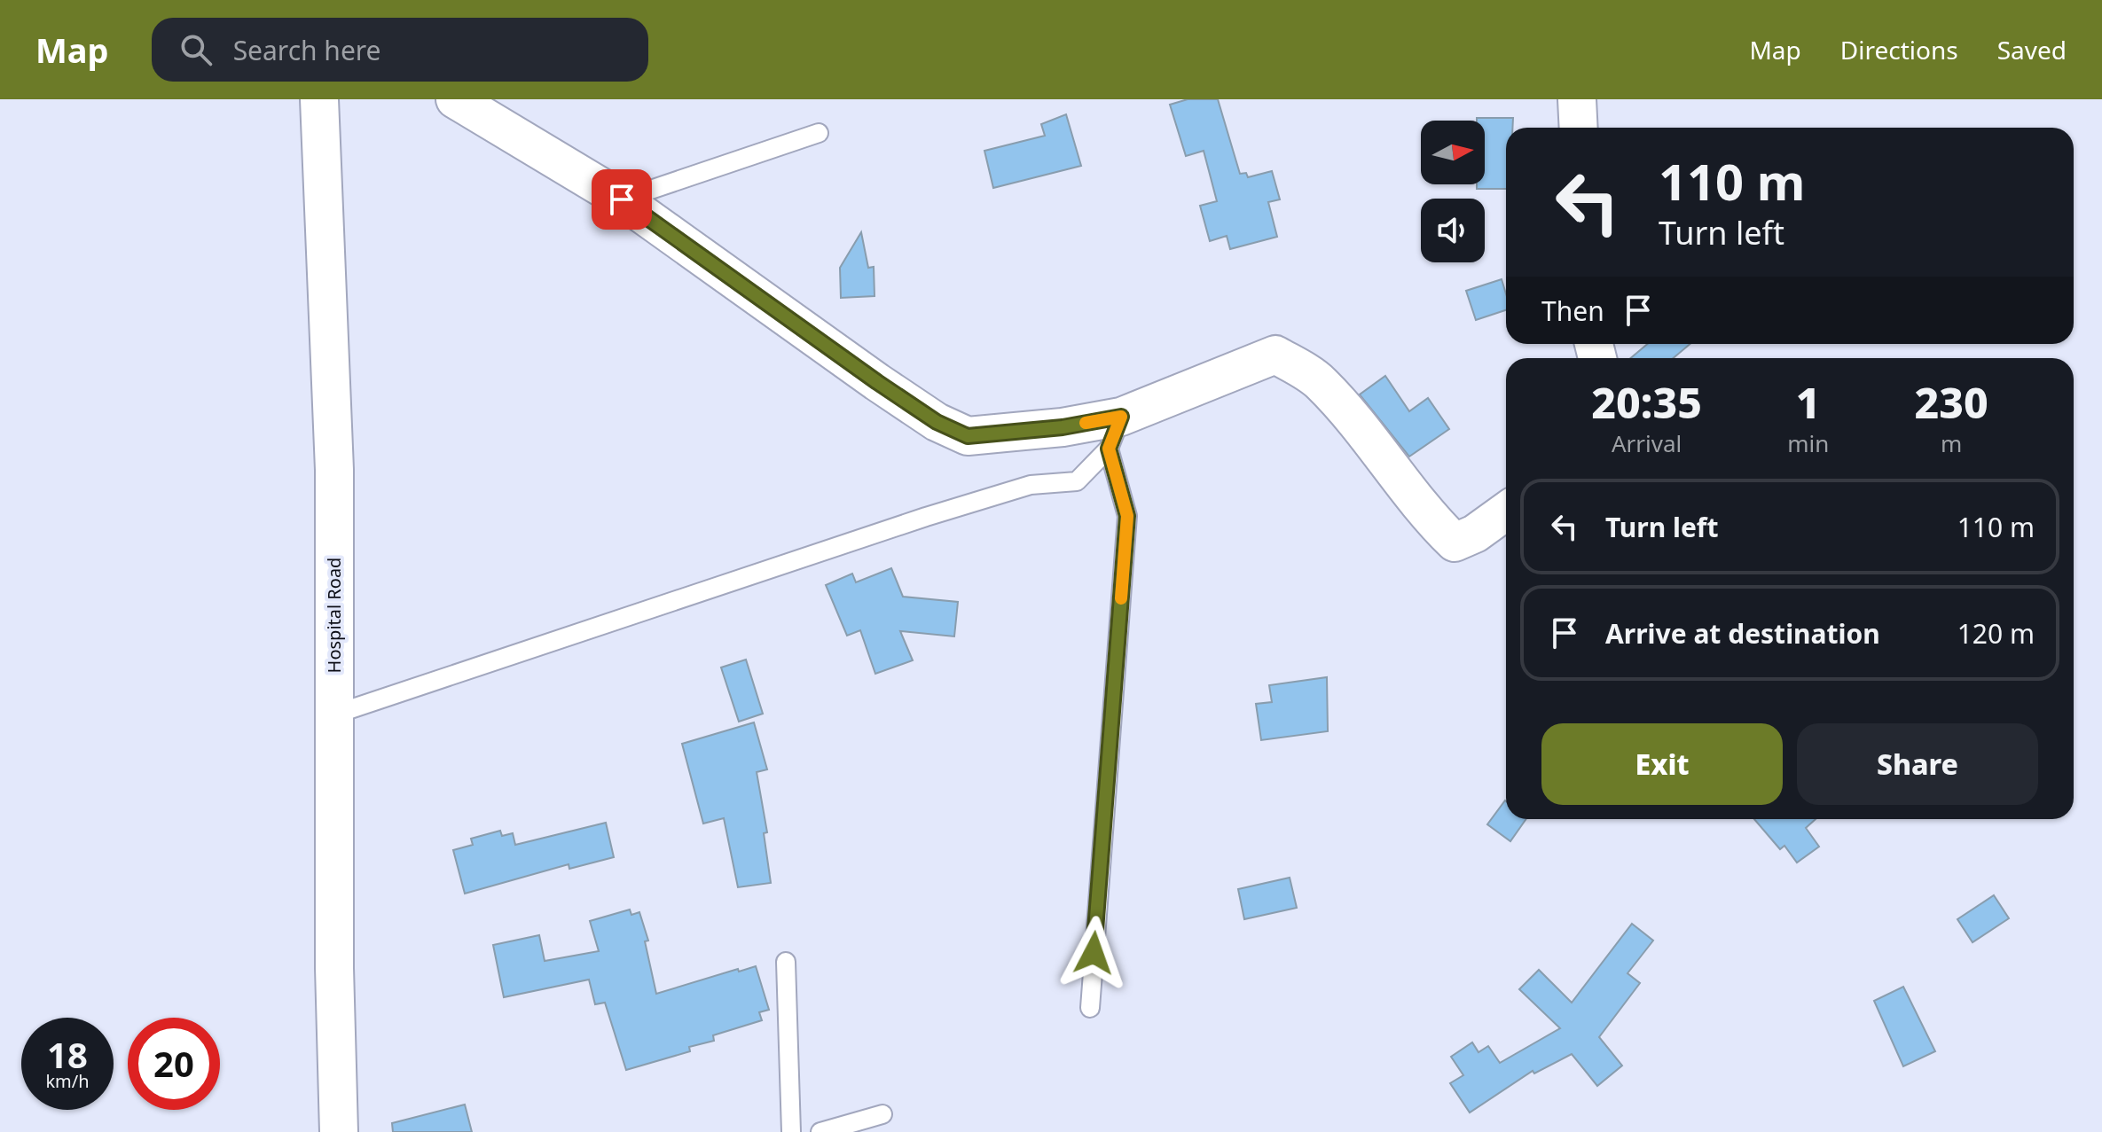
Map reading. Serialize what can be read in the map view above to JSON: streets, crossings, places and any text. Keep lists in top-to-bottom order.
{
  "streets": {
    "street": ["Hospital Road"]
  },
  "north": "right",
  "page": {
    "header": "Map",
    "search": "Search here",
    "nav": ["Map", "Directions", "Saved"],
    "turn": ["110 m", "Turn left"],
    "then": "Then",
    "eta": [
      "20:35",
      "Arrival",
      "1",
      "min",
      "230",
      "m"
    ],
    "list": [
      {
        "name": "Turn left",
        "value": "110 m"
      },
      {
        "name": "Arrive at destination",
        "value": "120 m"
      }
    ],
    "buttons": ["Exit", "Share"],
    "speed": "18 km/h",
    "limit": "20"
  }
}
